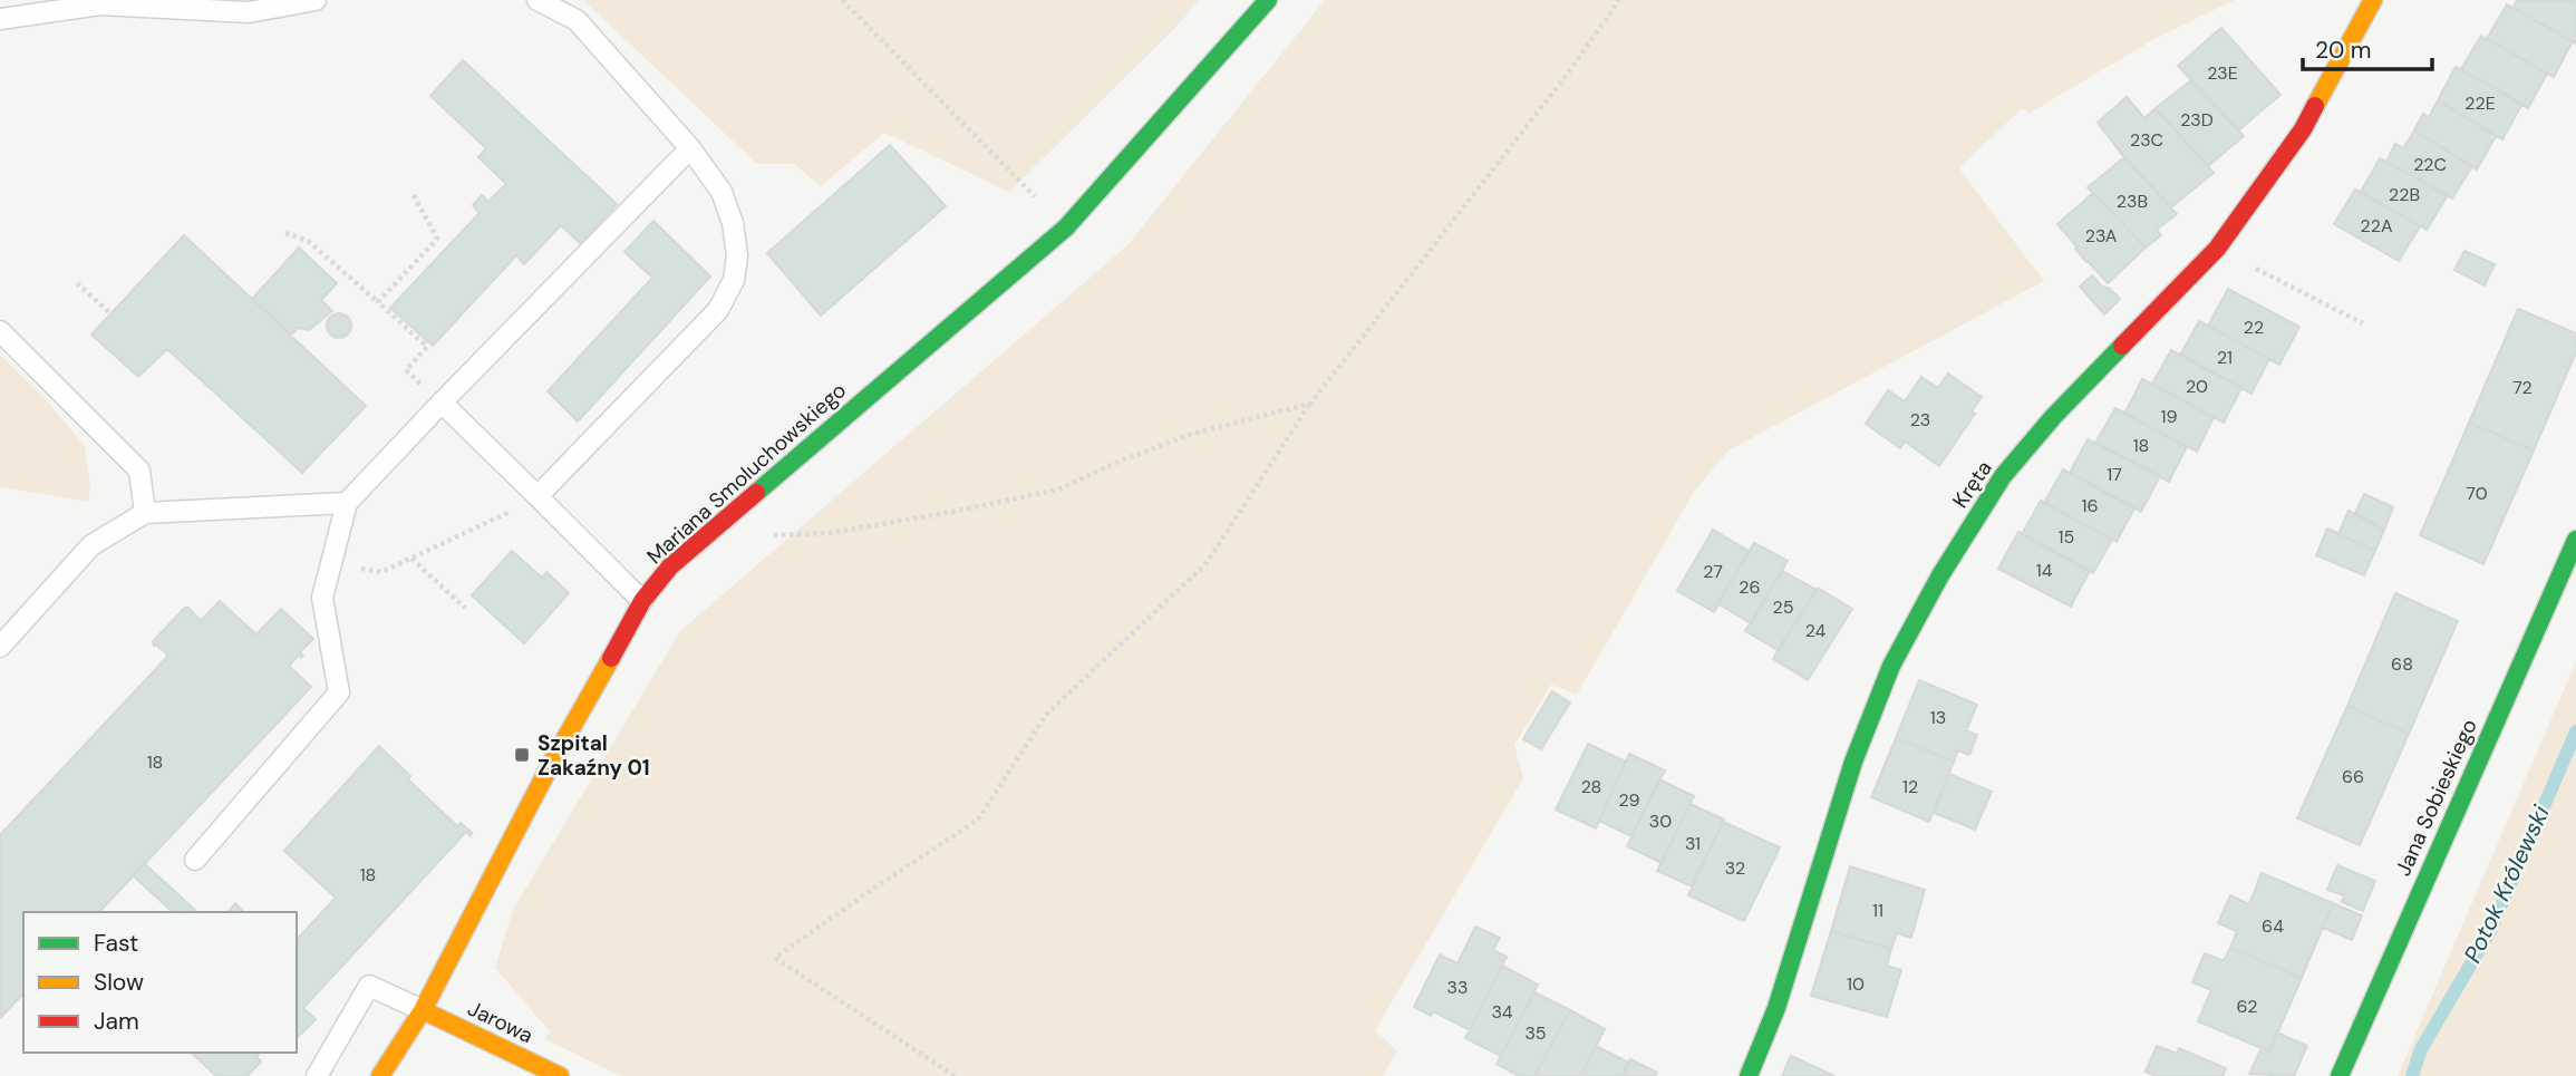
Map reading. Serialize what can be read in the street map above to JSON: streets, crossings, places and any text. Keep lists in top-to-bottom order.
{
  "streets": {
    "street": [
      "Mariana Smoluchowskiego",
      "Kręta",
      "Jana Sobieskiego",
      "Jarowa"
    ]
  },
  "crossings": [
    ["Mariana Smoluchowskiego", "Jarowa"]
  ],
  "water": ["Potok Królewski"],
  "places": {
    "transit": ["Szpital Zakaźny 01"]
  },
  "house_numbers": [
    "23E",
    "22E",
    "23D",
    "23C",
    "22C",
    "22B",
    "23B",
    "22A",
    "23A",
    "22",
    "21",
    "20",
    "72",
    "19",
    "23",
    "18",
    "17",
    "70",
    "16",
    "15",
    "14",
    "27",
    "26",
    "25",
    "24",
    "68",
    "13",
    "18",
    "66",
    "28",
    "12",
    "29",
    "30",
    "31",
    "32",
    "18",
    "11",
    "64",
    "10",
    "33",
    "62",
    "34",
    "35"
  ],
  "legend": ["Fast", "Slow", "Jam"],
  "scale_bar": "20 m"
}
